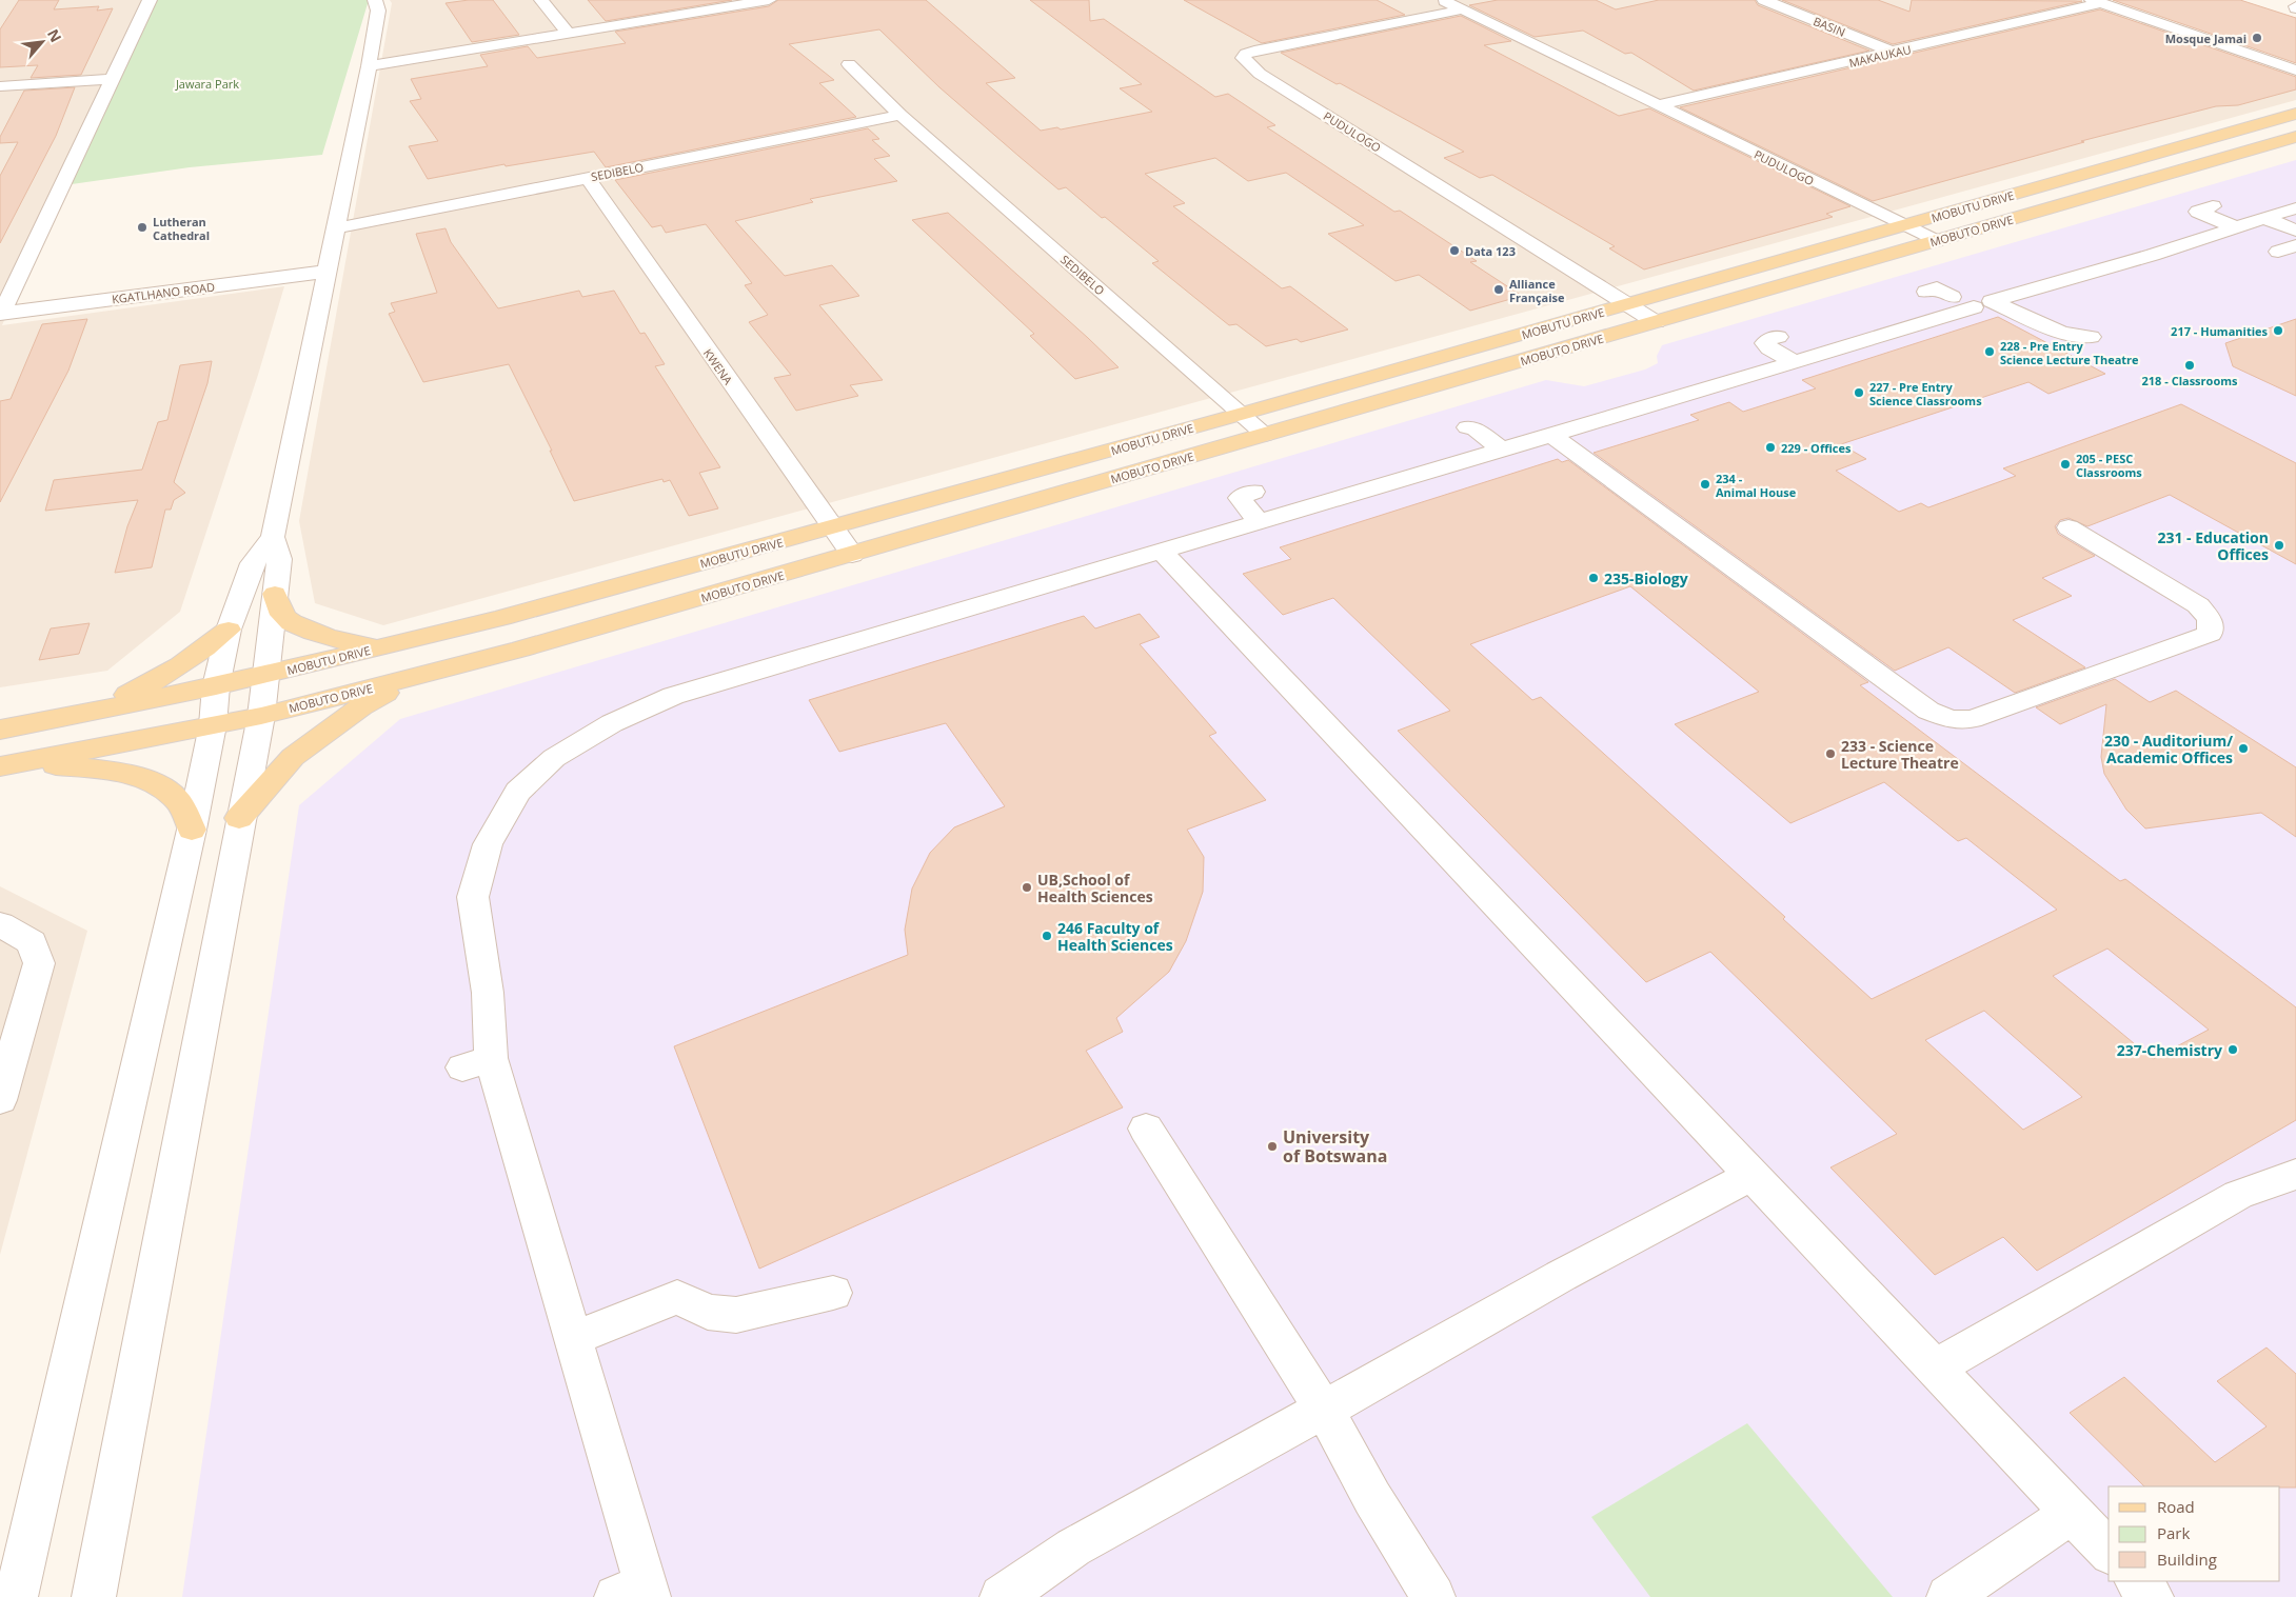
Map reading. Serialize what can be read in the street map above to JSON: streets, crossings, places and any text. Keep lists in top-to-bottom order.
{
  "streets": {
    "main road": ["MOBUTU DRIVE", "MOBUTO DRIVE"],
    "street": [
      "BASIN",
      "MAKAUKAU",
      "PUDULOGO",
      "SEDIBELO",
      "KGATLHANO ROAD",
      "KWENA"
    ]
  },
  "crossings": [
    ["BASIN", "MAKAUKAU"],
    ["MAKAUKAU", "PUDULOGO"],
    ["PUDULOGO", "MOBUTU DRIVE"],
    ["PUDULOGO", "MOBUTO DRIVE"],
    ["SEDIBELO", "MOBUTU DRIVE"],
    ["SEDIBELO", "MOBUTO DRIVE"],
    ["SEDIBELO", "KWENA"],
    ["MOBUTU DRIVE", "KWENA"],
    ["MOBUTO DRIVE", "KWENA"]
  ],
  "parks": ["Jawara Park"],
  "places": [
    "Mosque Jamai",
    "Lutheran Cathedral",
    "Data 123",
    "Alliance Française",
    "217 - Humanities",
    "228 - Pre Entry Science Lecture Theatre",
    "218 - Classrooms",
    "227 - Pre Entry Science Classrooms",
    "229 - Offices",
    "205 - PESC Classrooms",
    "234 - Animal House",
    "231 - Education Offices",
    "235-Biology",
    "230 - Auditorium/ Academic Offices",
    "233 - Science Lecture Theatre",
    "UB,School of Health Sciences",
    "246 Faculty of Health Sciences",
    "237-Chemistry",
    "University of Botswana"
  ],
  "legend": ["Road", "Park", "Building"],
  "north": "top right"
}
